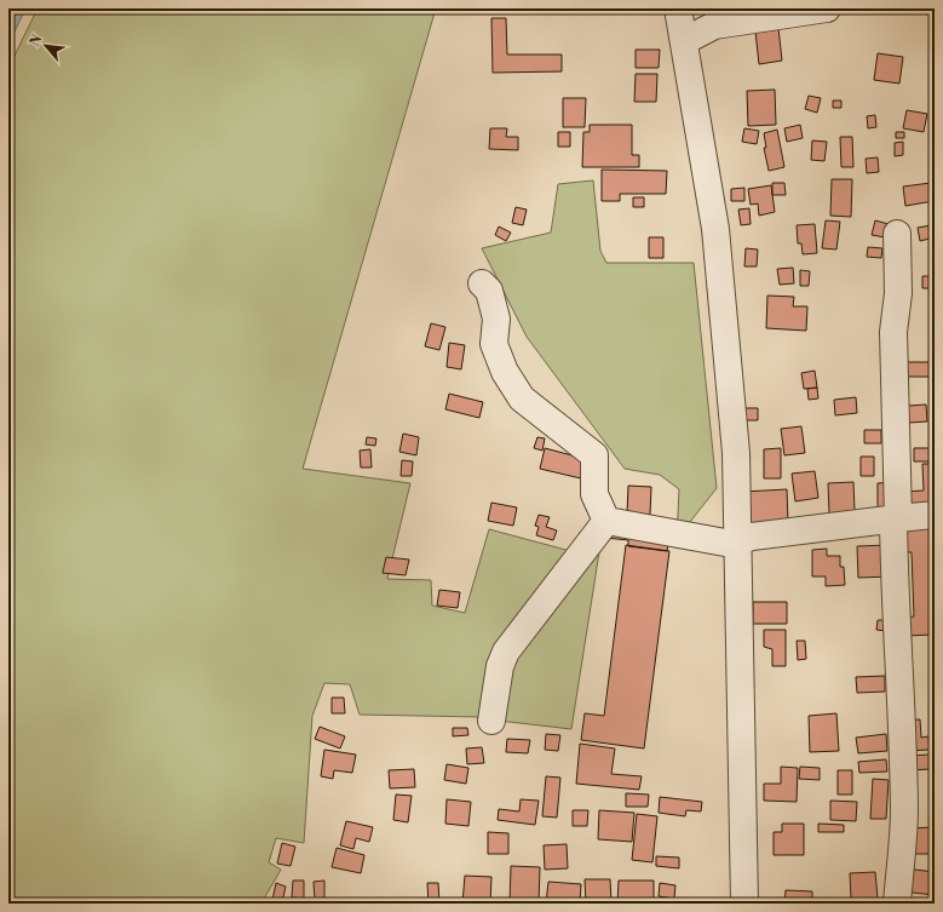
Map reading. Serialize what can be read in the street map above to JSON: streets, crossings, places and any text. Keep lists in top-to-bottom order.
{
  "north": "top left"
}
